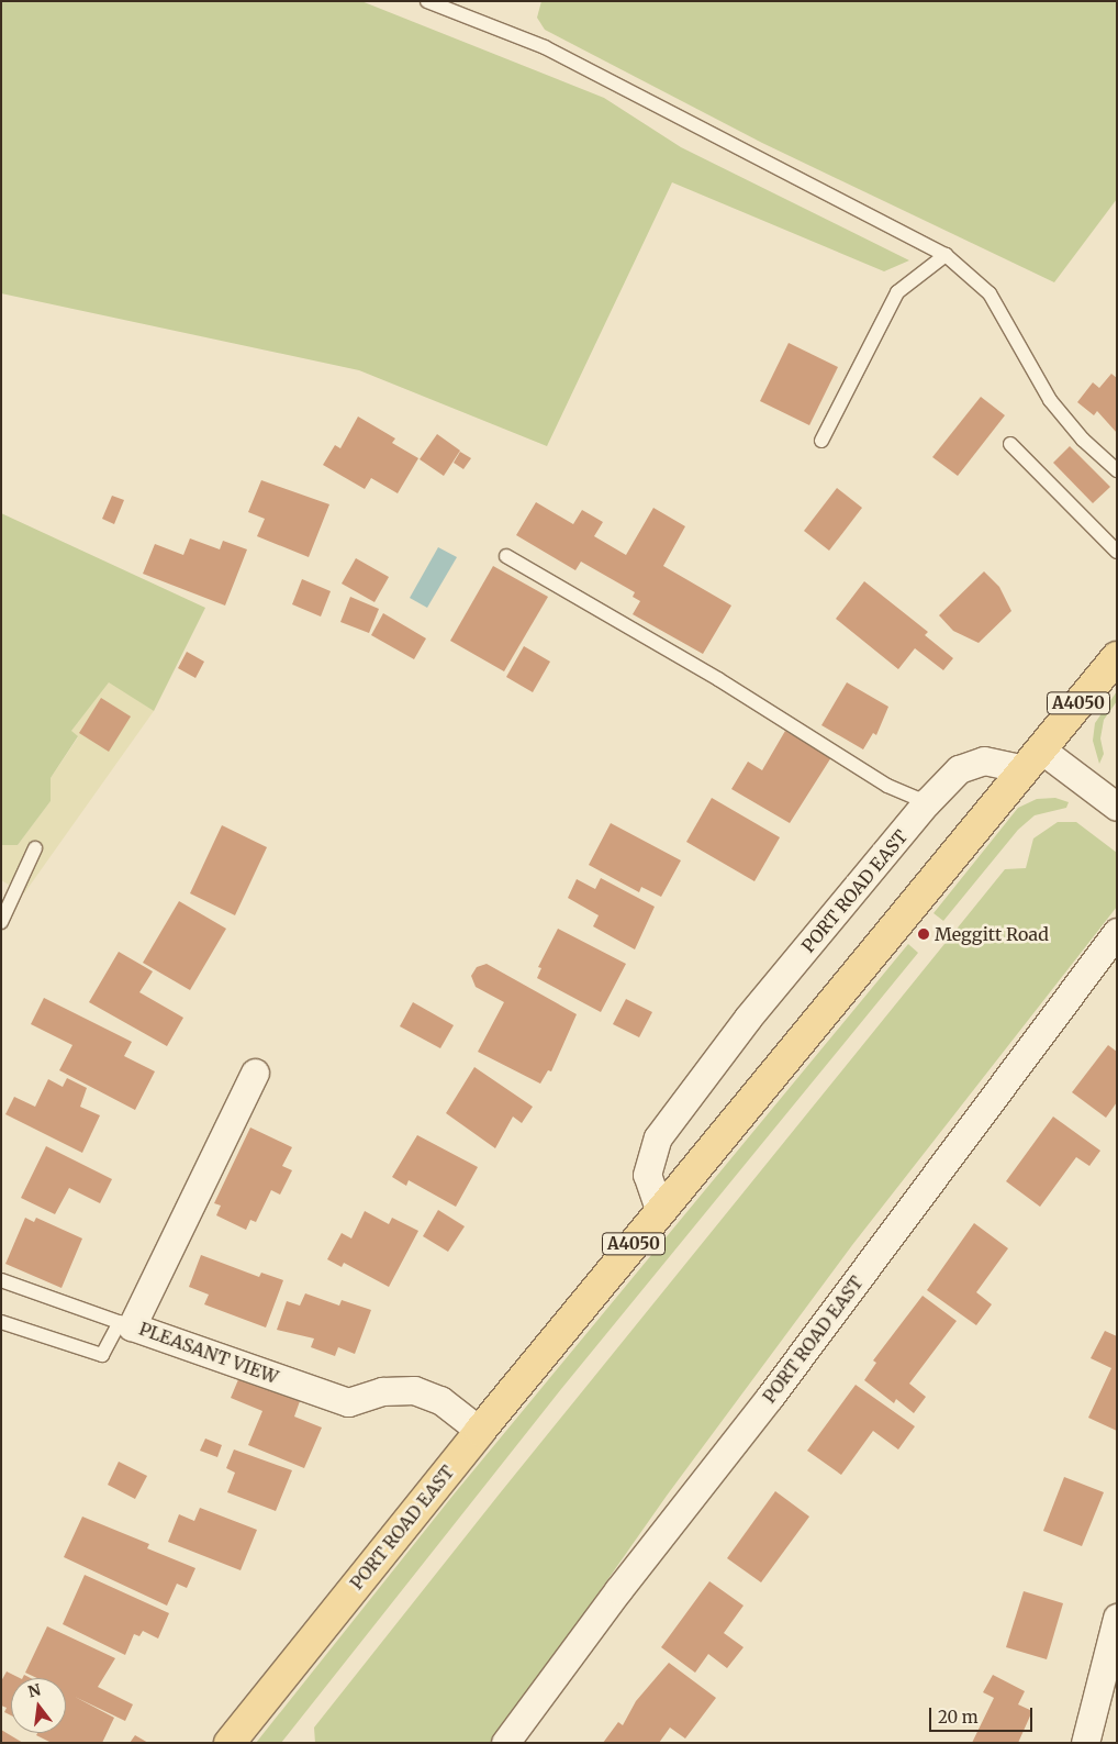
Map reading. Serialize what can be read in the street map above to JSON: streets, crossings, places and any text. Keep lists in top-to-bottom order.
{
  "streets": {
    "main road": ["A4050", "PORT ROAD EAST"],
    "street": ["PLEASANT VIEW"]
  },
  "crossings": [
    ["PORT ROAD EAST", "PLEASANT VIEW"]
  ],
  "places": ["Meggitt Road"],
  "scale_bar": "20 m",
  "north": "top"
}
